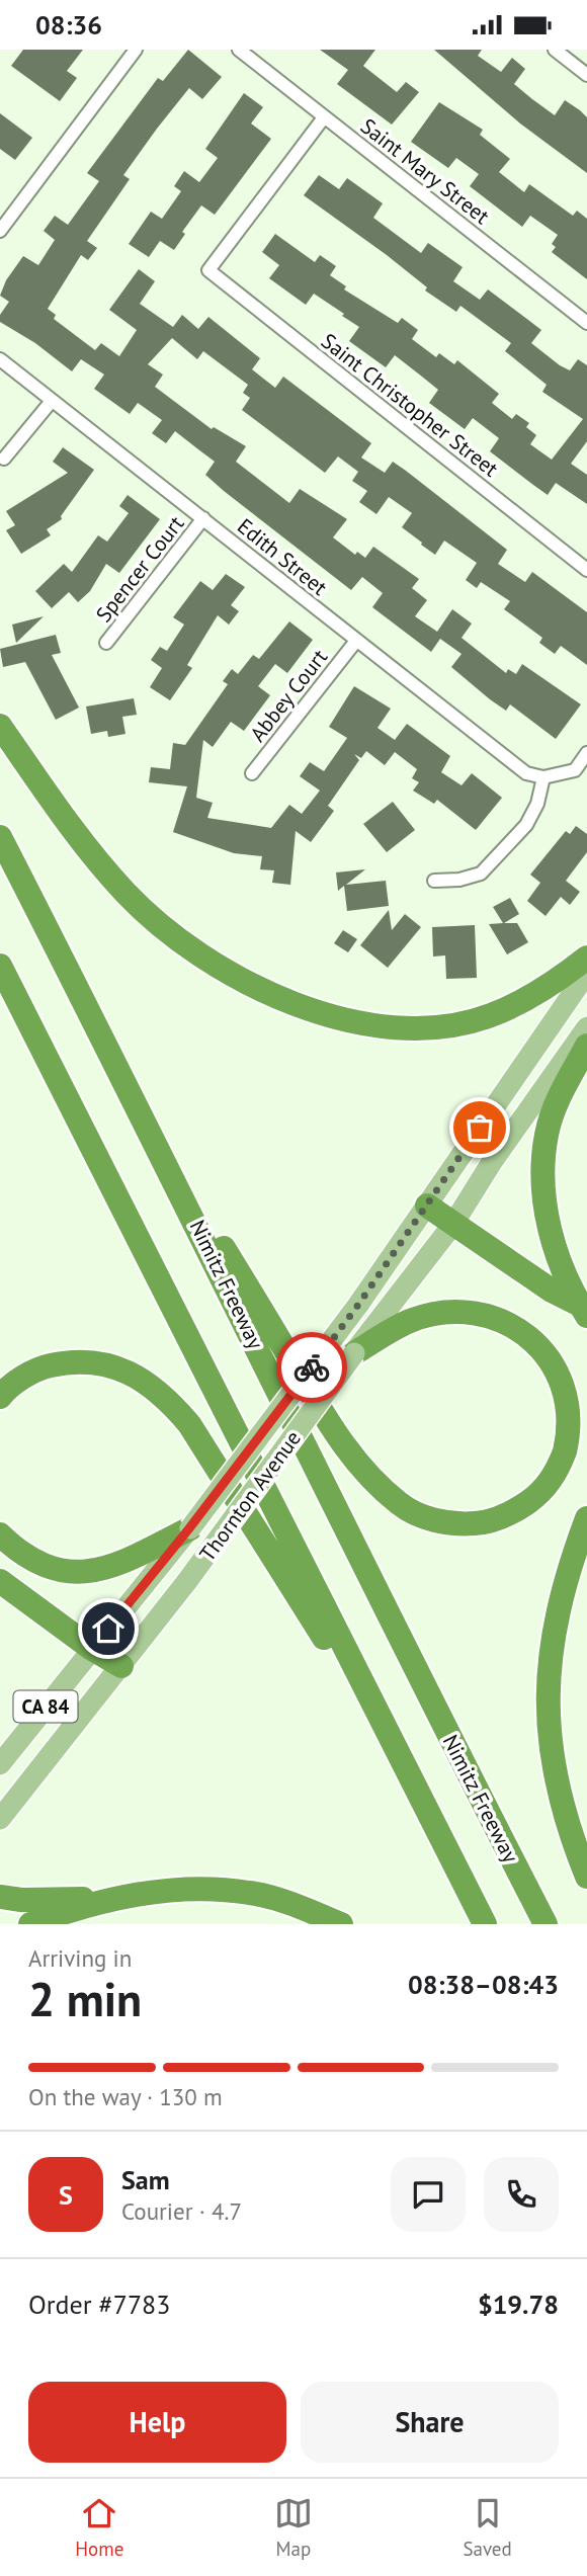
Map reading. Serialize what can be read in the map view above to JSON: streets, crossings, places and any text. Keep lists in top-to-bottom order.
{
  "streets": {
    "highway": ["Nimitz Freeway"],
    "main road": ["Thornton Avenue", "CA 84"],
    "street": [
      "Saint Mary Street",
      "Saint Christopher Street",
      "Edith Street",
      "Spencer Court",
      "Abbey Court"
    ]
  },
  "crossings": [
    ["Saint Mary Street", "Saint Christopher Street"],
    ["Edith Street", "Spencer Court"],
    ["Edith Street", "Abbey Court"]
  ],
  "page": {
    "status": "08:36",
    "heading": ["2 min", "Arriving in", "08:38–08:43"],
    "panel": [
      "Sam",
      "Courier · 4.7",
      "Order #7783",
      "$19.78"
    ],
    "bar": "On the way · 130 m",
    "round": "S",
    "buttons": ["Help", "Share"],
    "tabs": ["Home", "Map", "Saved"]
  }
}
